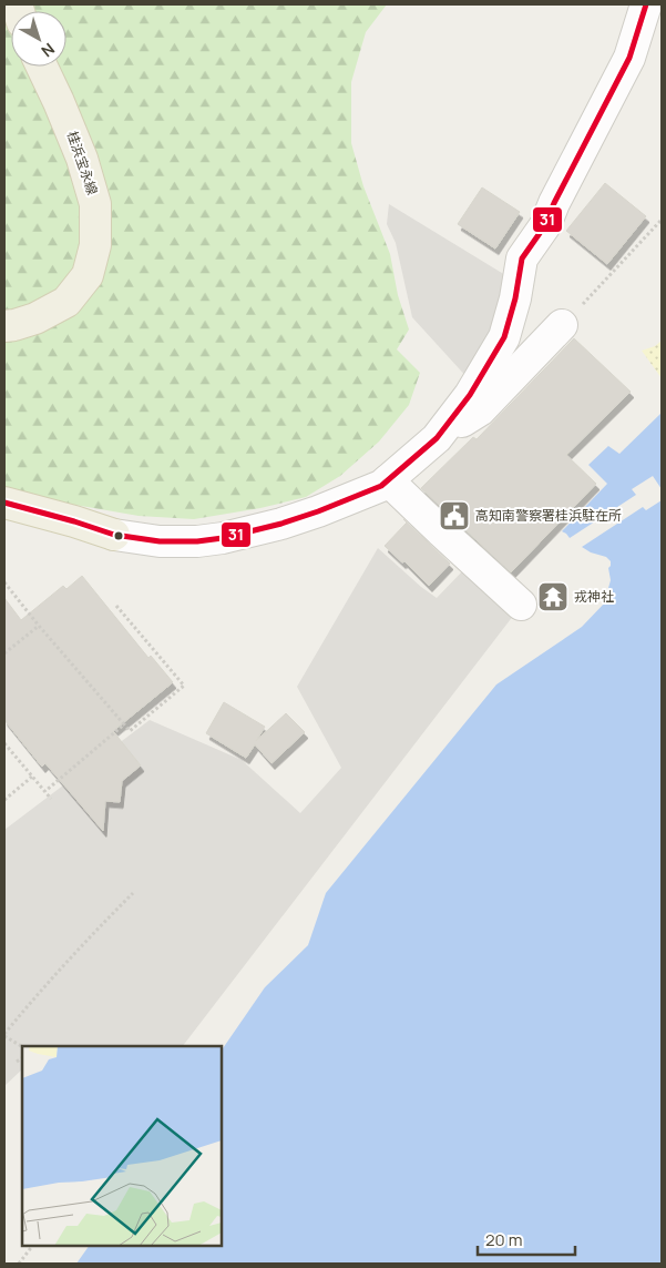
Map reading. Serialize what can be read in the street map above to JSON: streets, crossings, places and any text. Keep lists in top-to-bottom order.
{
  "streets": {
    "main road": ["桂浜宝永線"]
  },
  "places": {
    "public building": ["高知南警察署桂浜駐在所"],
    "temple": ["戎神社"]
  },
  "lines": ["transit line 31"],
  "scale_bar": "20 m",
  "north": "bottom right"
}
